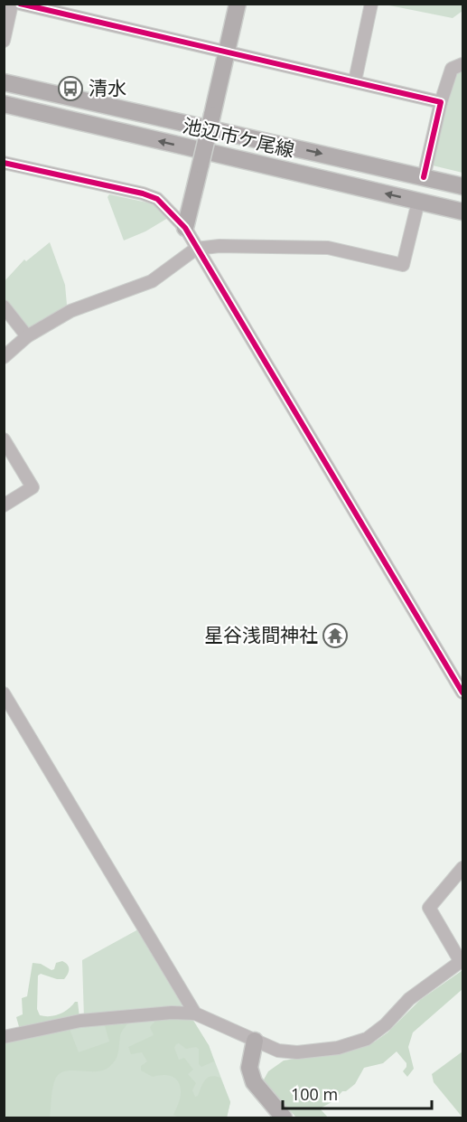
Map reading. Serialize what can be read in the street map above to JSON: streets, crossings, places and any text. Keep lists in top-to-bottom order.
{
  "streets": {
    "street": ["池辺市ケ尾線"]
  },
  "places": {
    "bus stop": ["清水"],
    "temple": ["星谷浅間神社"]
  },
  "scale_bar": "100 m"
}
